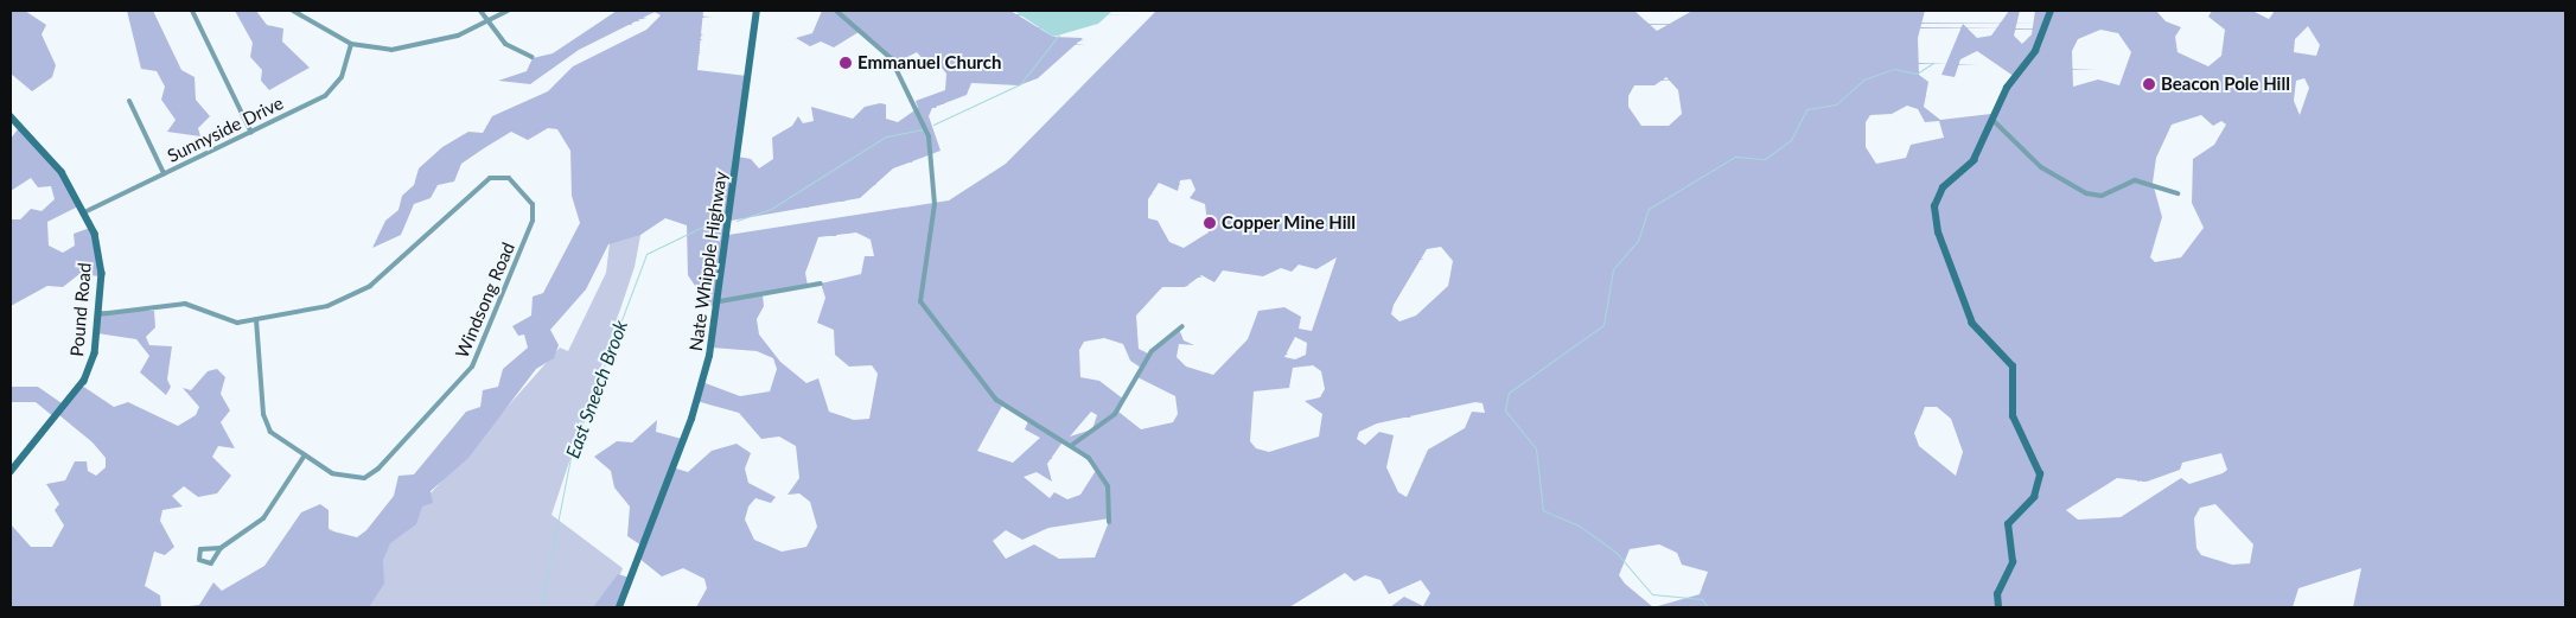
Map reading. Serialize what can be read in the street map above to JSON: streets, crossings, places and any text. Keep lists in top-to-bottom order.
{
  "streets": {
    "street": [
      "Sunnyside Drive",
      "Nate Whipple Highway",
      "Windsong Road",
      "Pound Road"
    ]
  },
  "crossings": [
    ["Sunnyside Drive", "Pound Road"],
    ["Windsong Road", "Pound Road"]
  ],
  "water": ["East Sneech Brook"],
  "places": ["Emmanuel Church", "Beacon Pole Hill", "Copper Mine Hill"]
}
